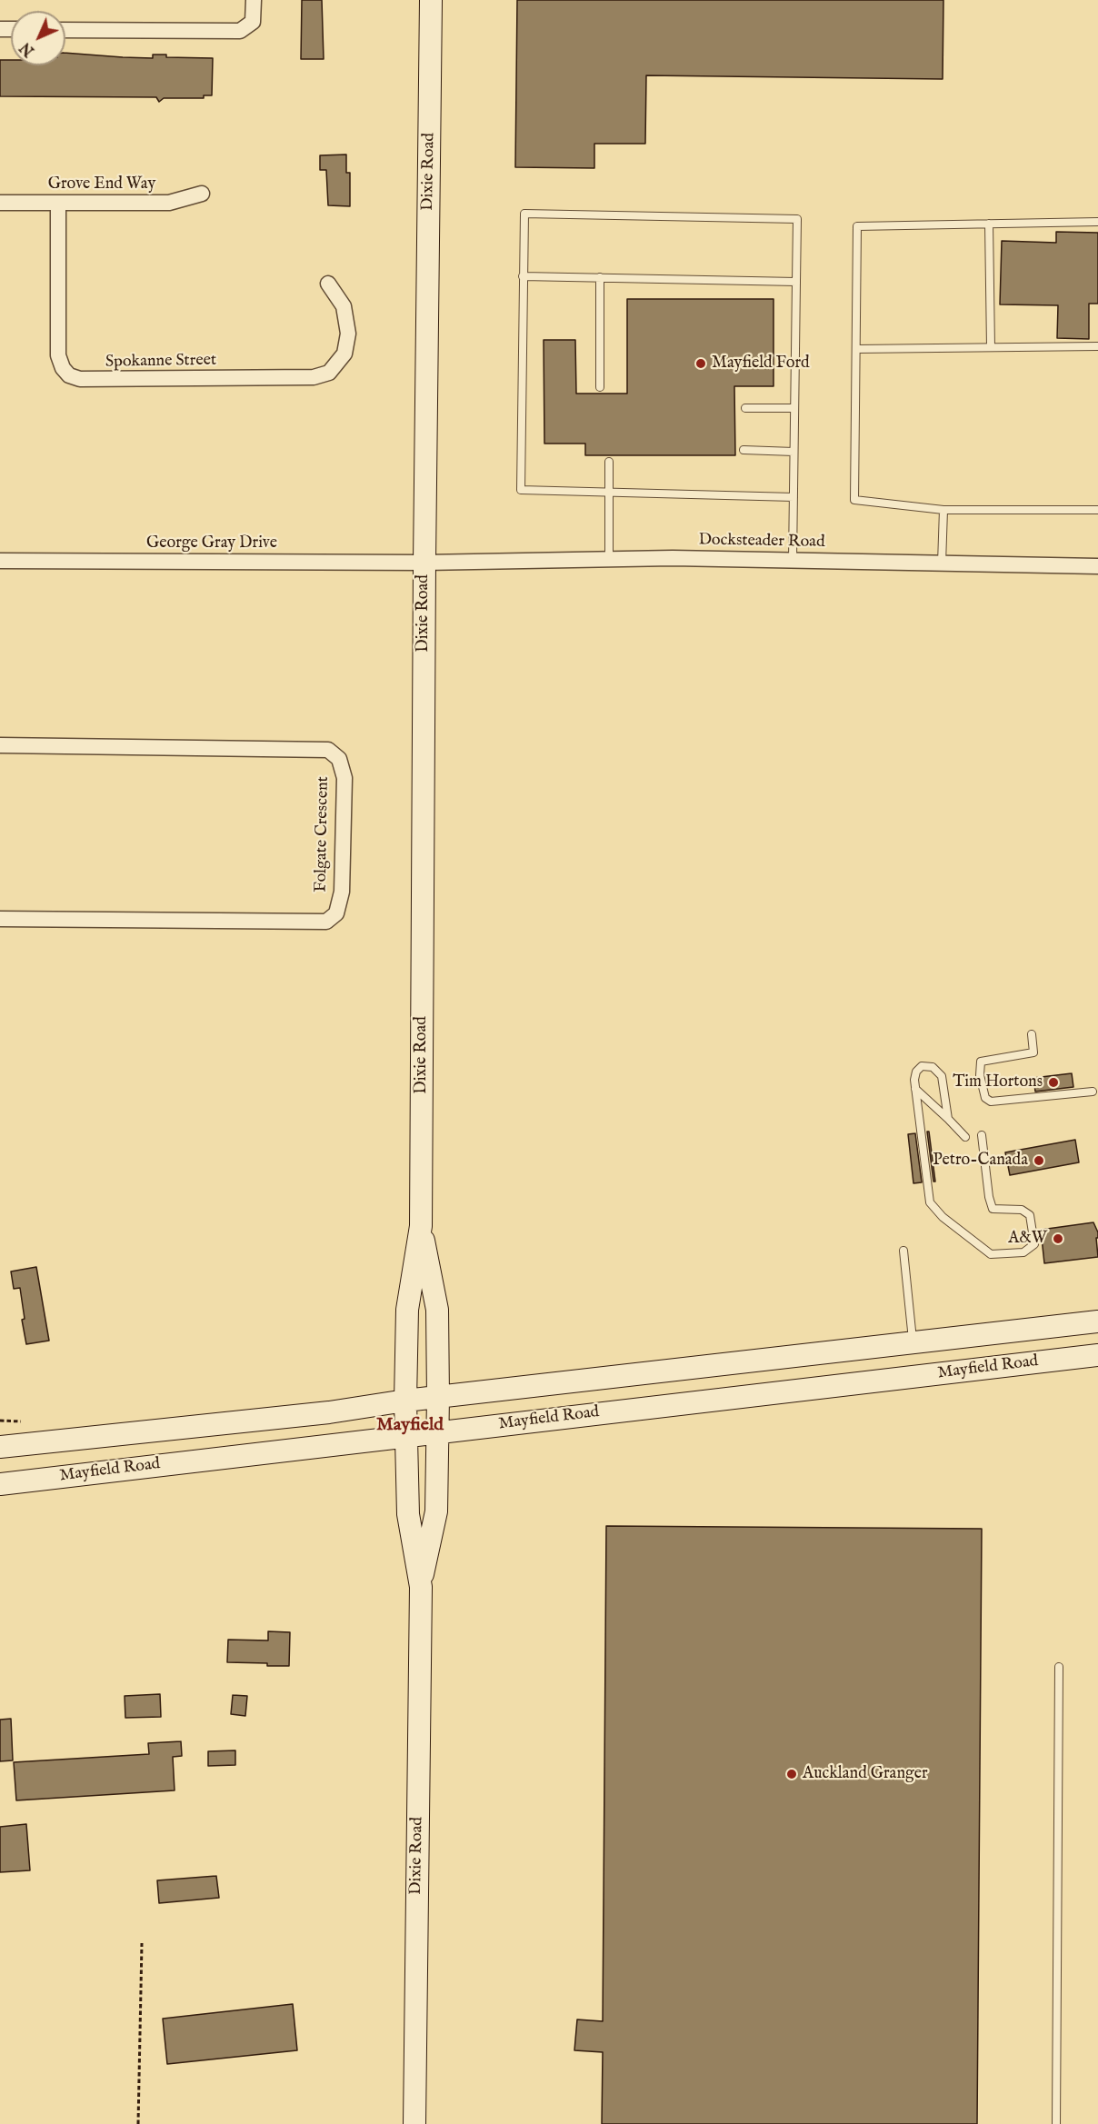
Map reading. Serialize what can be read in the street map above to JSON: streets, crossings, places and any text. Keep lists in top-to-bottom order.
{
  "streets": {
    "main road": ["Dixie Road", "Mayfield Road"],
    "street": [
      "Grove End Way",
      "Spokanne Street",
      "Docksteader Road",
      "George Gray Drive",
      "Folgate Crescent"
    ]
  },
  "crossings": [
    ["Dixie Road", "Docksteader Road"],
    ["Dixie Road", "George Gray Drive"],
    ["Dixie Road", "Mayfield Road"],
    ["Grove End Way", "Spokanne Street"],
    ["Docksteader Road", "George Gray Drive"]
  ],
  "districts": ["Mayfield"],
  "places": [
    "Mayfield Ford",
    "Tim Hortons",
    "Petro-Canada",
    "A&W",
    "Auckland Granger"
  ],
  "north": "bottom left"
}
